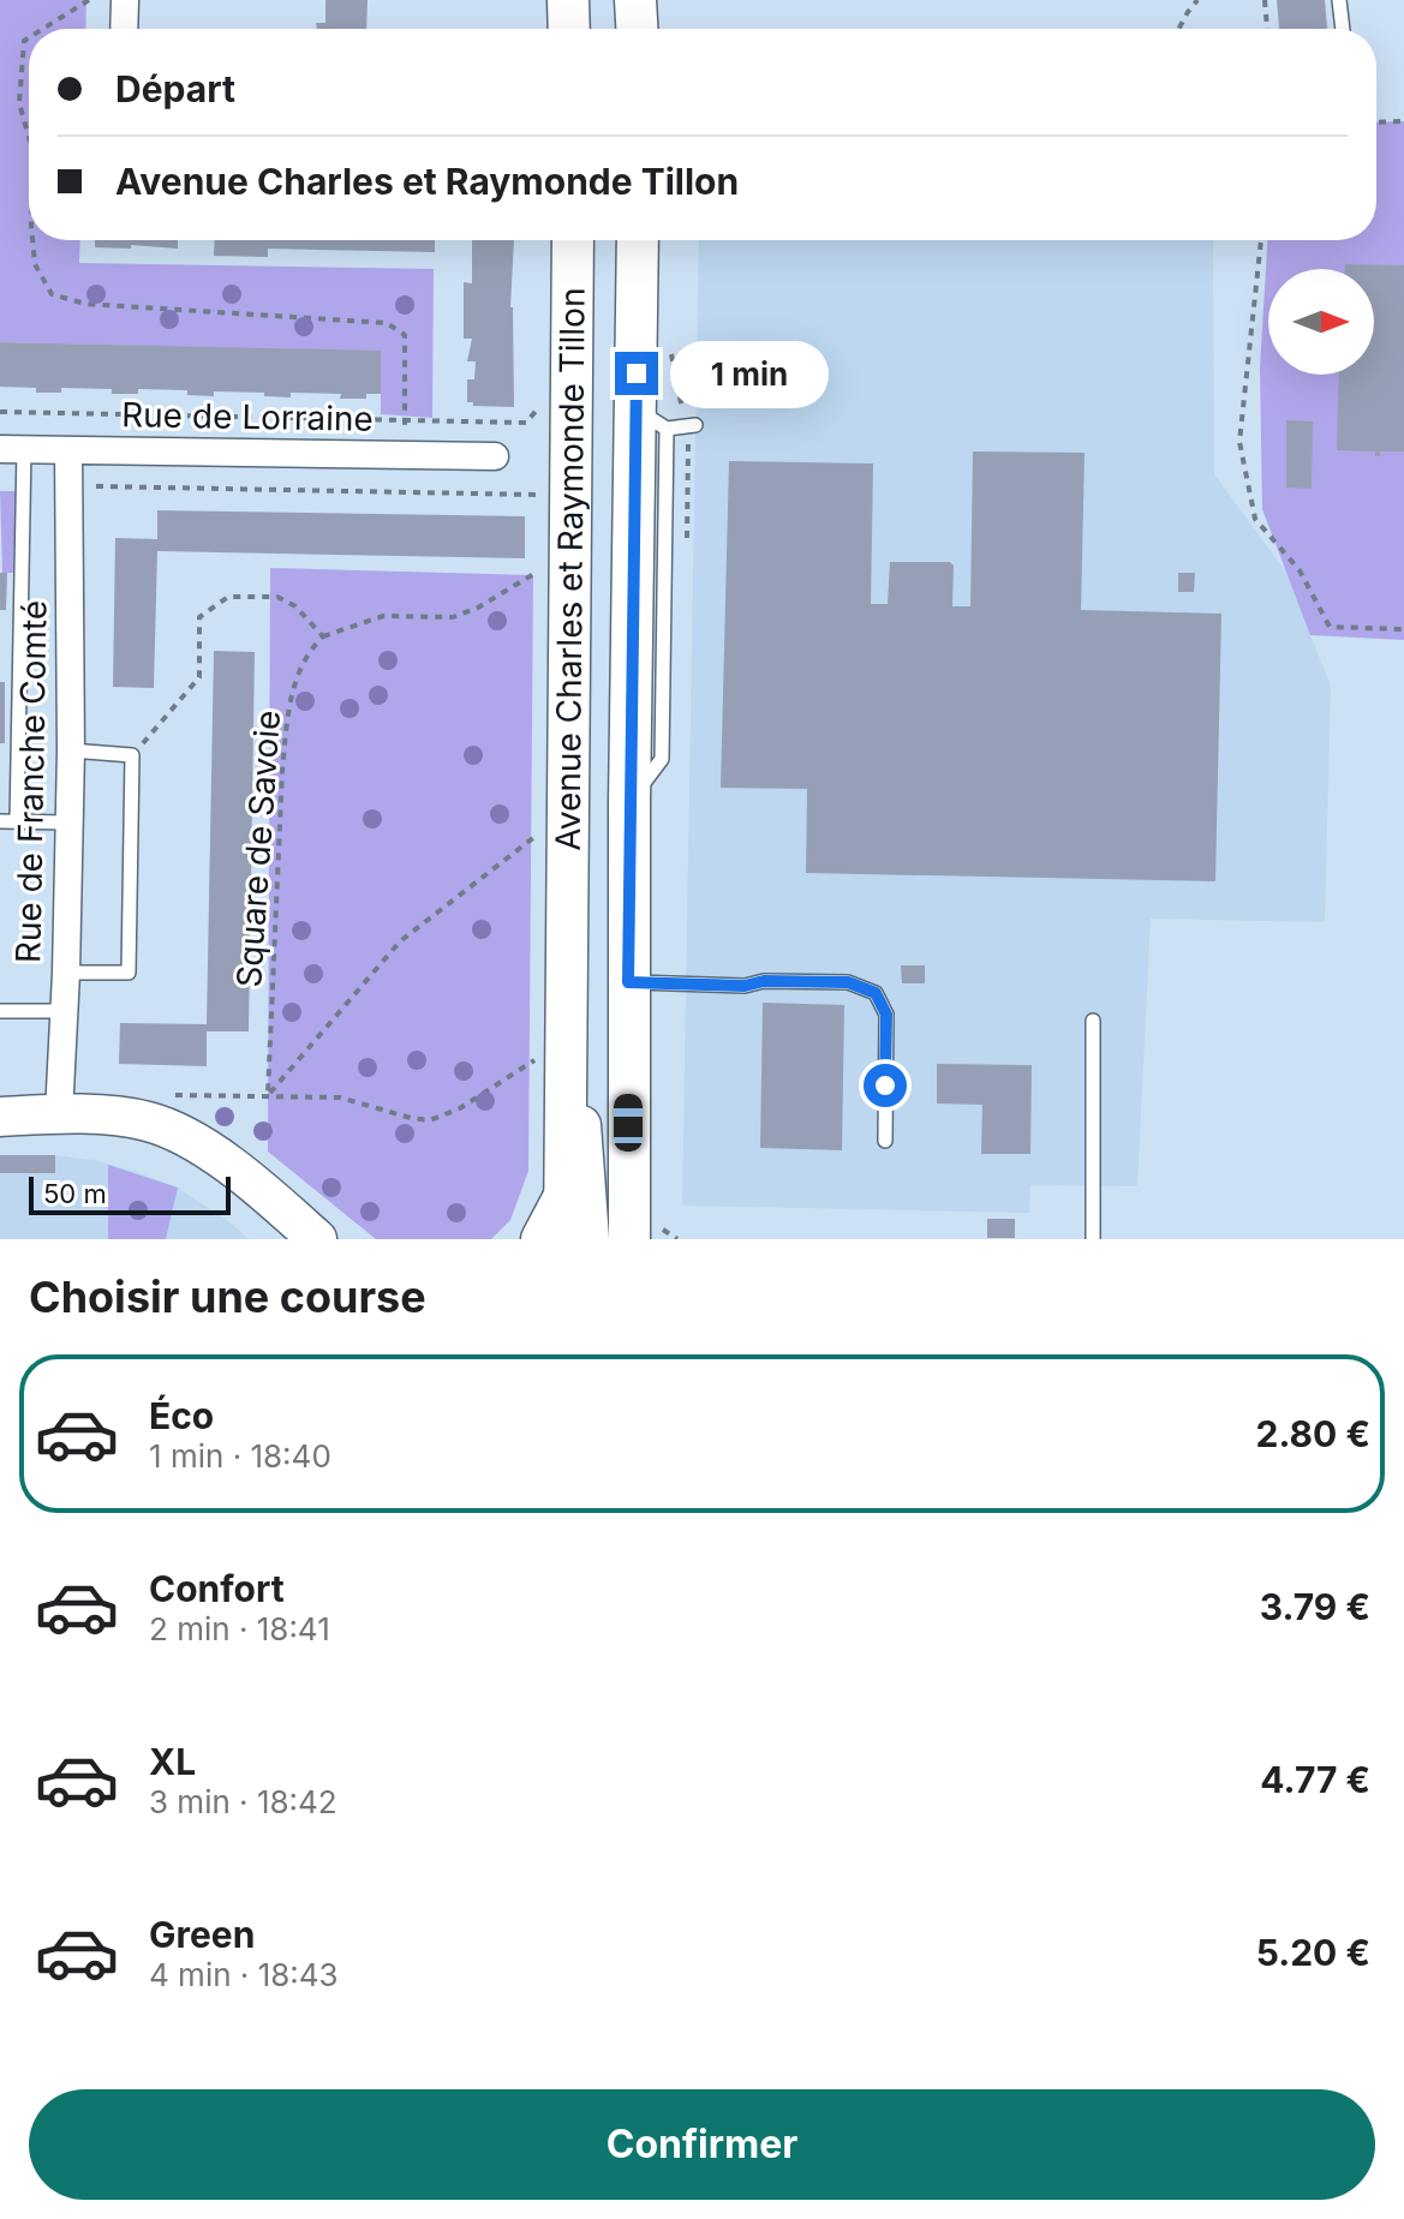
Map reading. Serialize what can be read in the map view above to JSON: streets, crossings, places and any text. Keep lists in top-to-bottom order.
{
  "streets": {
    "main road": ["Avenue Charles et Raymonde Tillon"],
    "street": ["Rue de Lorraine", "Rue de Franche Comté"],
    "path": ["Square de Savoie"]
  },
  "crossings": [
    ["Rue de Lorraine", "Rue de Franche Comté"]
  ],
  "scale_bar": "50 m",
  "north": "right",
  "page": {
    "banner": ["Départ", "Avenue Charles et Raymonde Tillon"],
    "bubble": "1 min",
    "scale": "50 m",
    "heading": "Choisir une course",
    "list": [
      {
        "name": "Éco",
        "note": "1 min · 18:40",
        "value": "2.80 €"
      },
      {
        "name": "Confort",
        "note": "2 min · 18:41",
        "value": "3.79 €"
      },
      {
        "name": "XL",
        "note": "3 min · 18:42",
        "value": "4.77 €"
      },
      {
        "name": "Green",
        "note": "4 min · 18:43",
        "value": "5.20 €"
      }
    ],
    "buttons": "Confirmer"
  }
}
